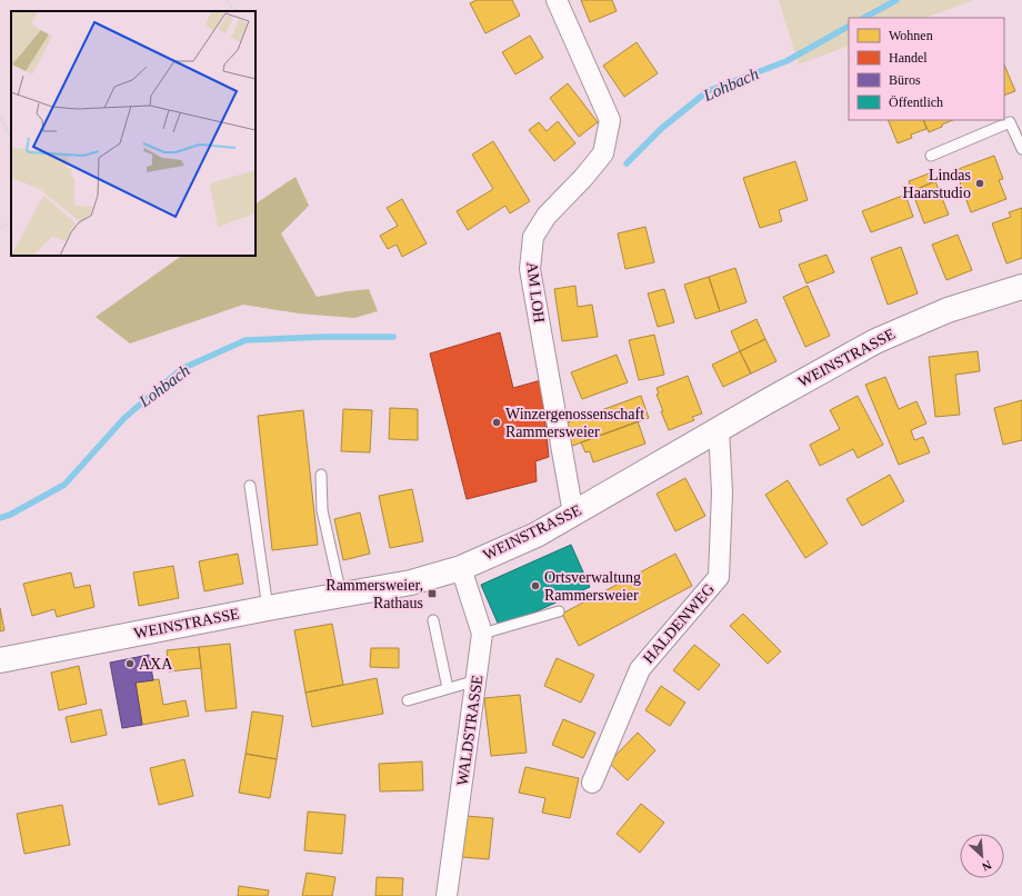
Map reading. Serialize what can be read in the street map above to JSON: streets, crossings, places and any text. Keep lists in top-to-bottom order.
{
  "streets": {
    "street": [
      "AM LOH",
      "WEINSTRASSE",
      "HALDENWEG",
      "WALDSTRASSE"
    ]
  },
  "crossings": [
    ["AM LOH", "WEINSTRASSE"],
    ["WEINSTRASSE", "HALDENWEG"],
    ["WEINSTRASSE", "WALDSTRASSE"]
  ],
  "water": ["Lohbach"],
  "places": {
    "other": [
      "Lindas Haarstudio",
      "Winzergenossenschaft Rammersweier",
      "Ortsverwaltung Rammersweier",
      "AXA"
    ],
    "transit": ["Rammersweier, Rathaus"]
  },
  "legend": [
    "Wohnen",
    "Handel",
    "Büros",
    "Öffentlich"
  ],
  "north": "bottom right"
}
